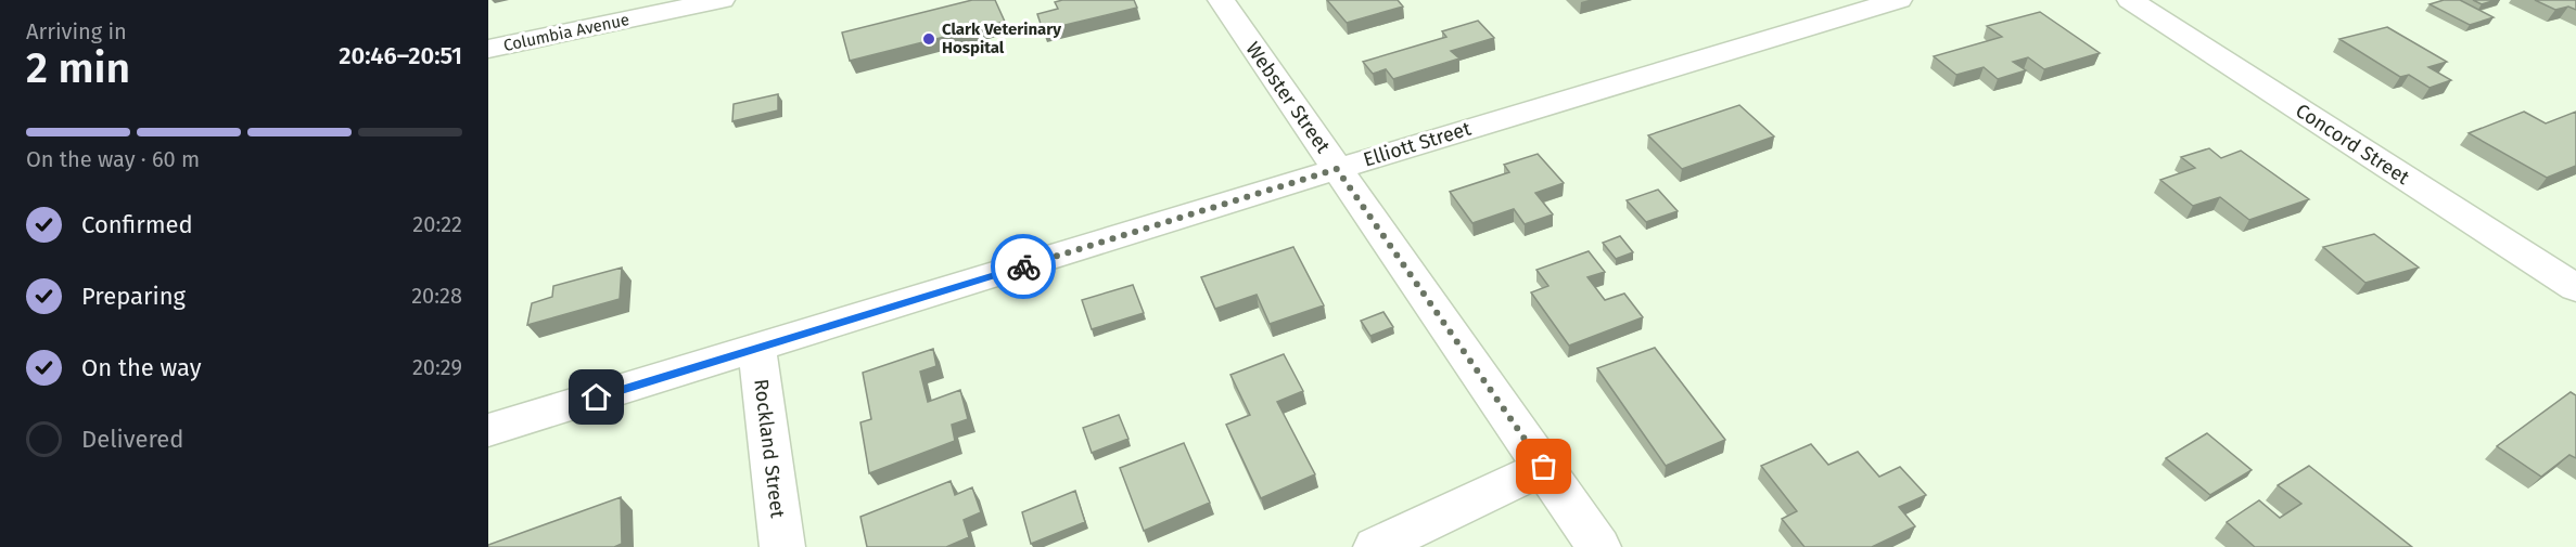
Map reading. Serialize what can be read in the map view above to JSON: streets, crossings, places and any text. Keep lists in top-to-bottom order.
{
  "streets": {
    "street": [
      "Columbia Avenue",
      "Webster Street",
      "Elliott Street",
      "Concord Street",
      "Rockland Street"
    ]
  },
  "crossings": [
    ["Webster Street", "Elliott Street"],
    ["Elliott Street", "Rockland Street"]
  ],
  "places": ["Clark Veterinary Hospital"],
  "page": {
    "heading": ["2 min", "Arriving in", "20:46–20:51"],
    "bar": "On the way · 60 m",
    "list": [
      ["Confirmed", "20:22"],
      ["Preparing", "20:28"],
      ["On the way", "20:29"],
      "Delivered"
    ]
  }
}
